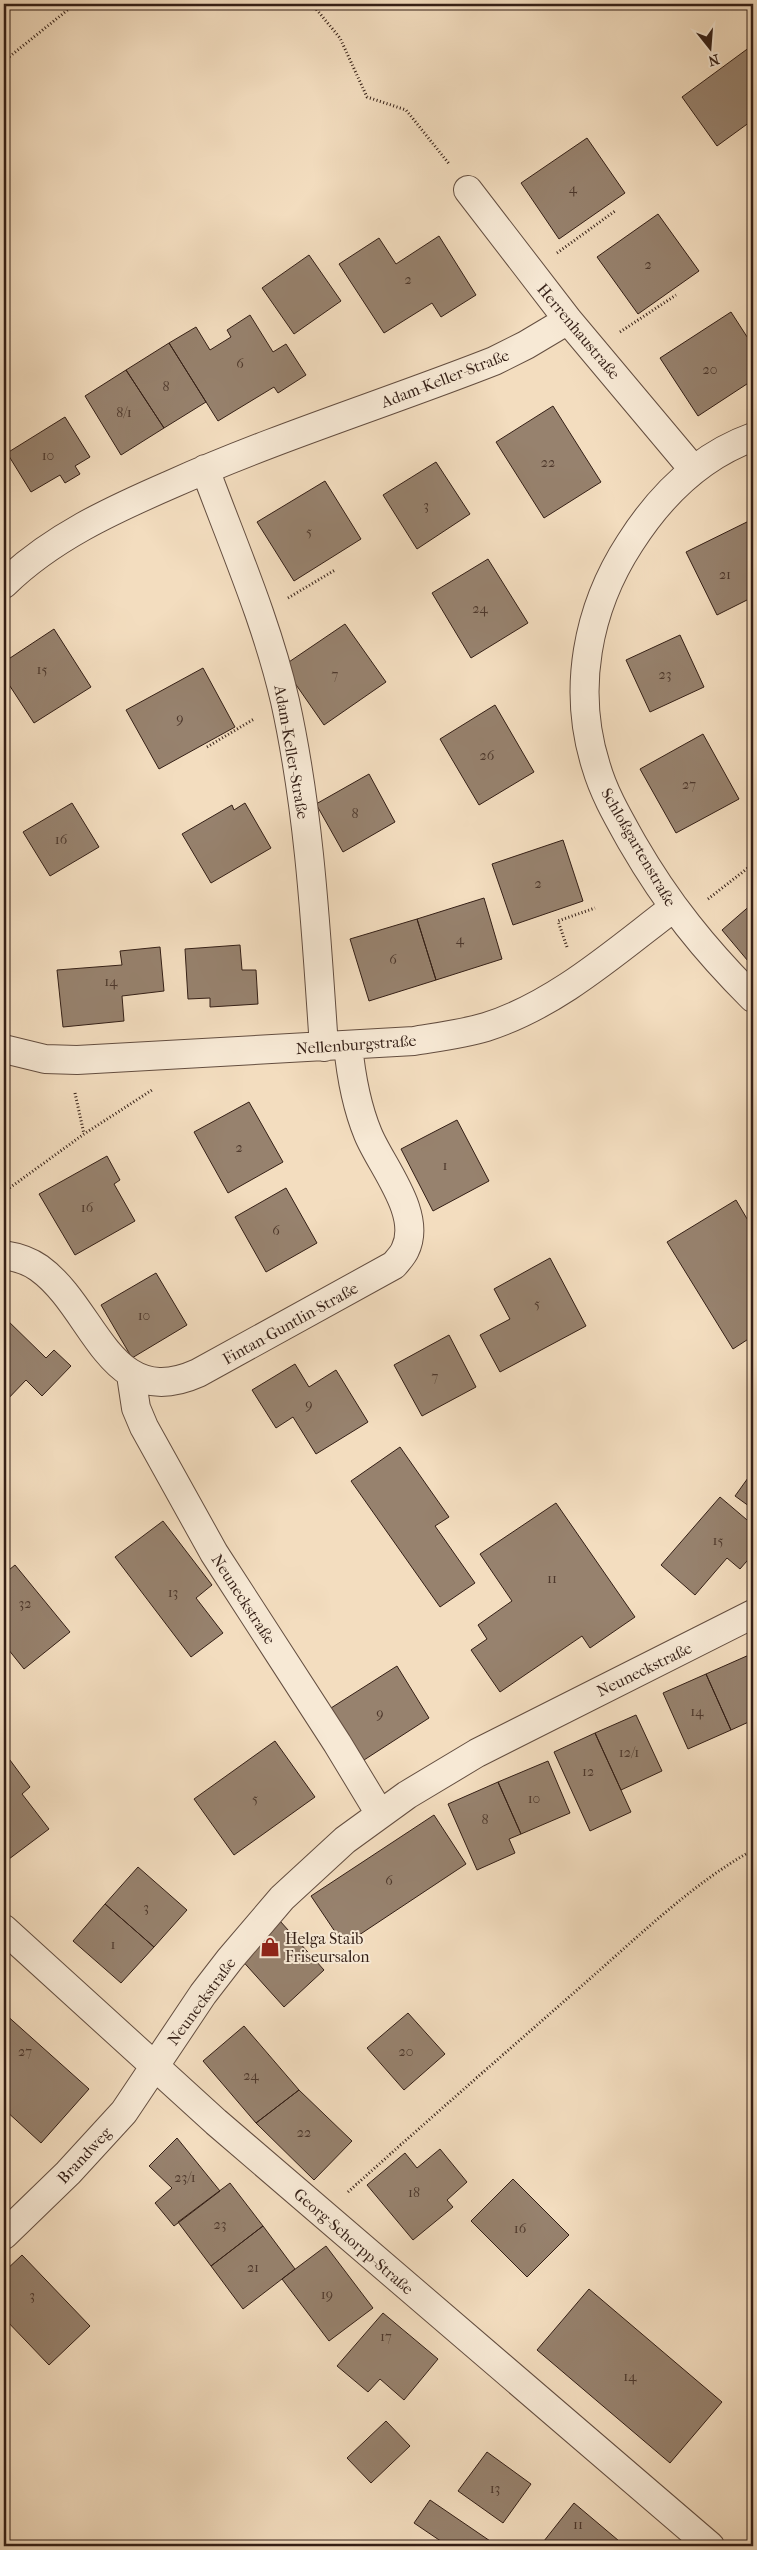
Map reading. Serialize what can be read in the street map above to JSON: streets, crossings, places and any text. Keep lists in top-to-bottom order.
{
  "streets": {
    "street": [
      "Herrenhaustraße",
      "Adam-Keller-Straße",
      "Schloßgartenstraße",
      "Nellenburgstraße",
      "Fintan-Guntlin-Straße",
      "Neuneckstraße",
      "Brandweg",
      "Georg-Schorpp-Straße"
    ]
  },
  "crossings": [
    ["Herrenhaustraße", "Adam-Keller-Straße"],
    ["Herrenhaustraße", "Schloßgartenstraße"],
    ["Adam-Keller-Straße", "Nellenburgstraße"],
    ["Adam-Keller-Straße", "Fintan-Guntlin-Straße"],
    ["Schloßgartenstraße", "Nellenburgstraße"],
    ["Nellenburgstraße", "Fintan-Guntlin-Straße"],
    ["Fintan-Guntlin-Straße", "Neuneckstraße"],
    ["Neuneckstraße", "Brandweg"],
    ["Neuneckstraße", "Georg-Schorpp-Straße"],
    ["Brandweg", "Georg-Schorpp-Straße"]
  ],
  "places": {
    "shop": ["Helga Staib Friseursalon"]
  },
  "house_numbers": [
    "4",
    "2",
    "2",
    "6",
    "20",
    "8",
    "8/1",
    "10",
    "22",
    "3",
    "5",
    "21",
    "24",
    "15",
    "7",
    "23",
    "9",
    "26",
    "27",
    "8",
    "16",
    "2",
    "4",
    "6",
    "14",
    "2",
    "1",
    "16",
    "6",
    "5",
    "10",
    "7",
    "9",
    "15",
    "11",
    "13",
    "32",
    "14",
    "9",
    "12/1",
    "12",
    "5",
    "10",
    "8",
    "6",
    "3",
    "1",
    "27",
    "20",
    "24",
    "22",
    "23/1",
    "18",
    "23",
    "16",
    "21",
    "19",
    "3",
    "17",
    "14",
    "13",
    "11"
  ],
  "north": "bottom"
}
